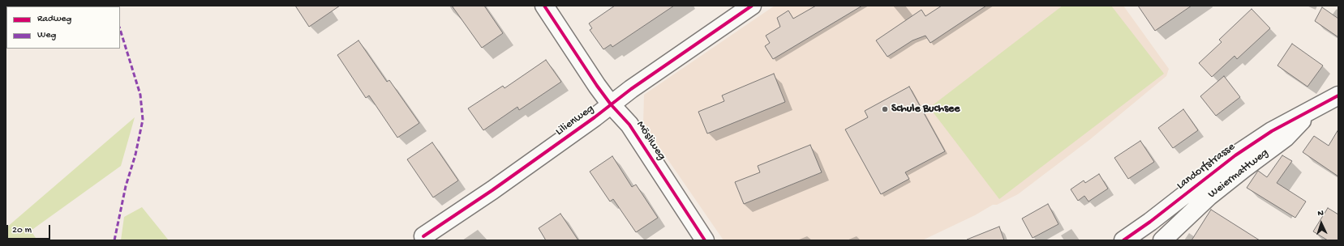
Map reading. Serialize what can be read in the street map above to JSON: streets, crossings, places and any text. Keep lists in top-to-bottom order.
{
  "streets": {
    "street": [
      "Lilienweg",
      "Mösliweg",
      "Landorfstrasse",
      "Weiermattweg"
    ]
  },
  "crossings": [
    ["Lilienweg", "Mösliweg"],
    ["Landorfstrasse", "Weiermattweg"]
  ],
  "places": ["Schule Buchsee"],
  "legend": ["Radweg", "Weg"],
  "scale_bar": "20 m",
  "north": "top"
}
